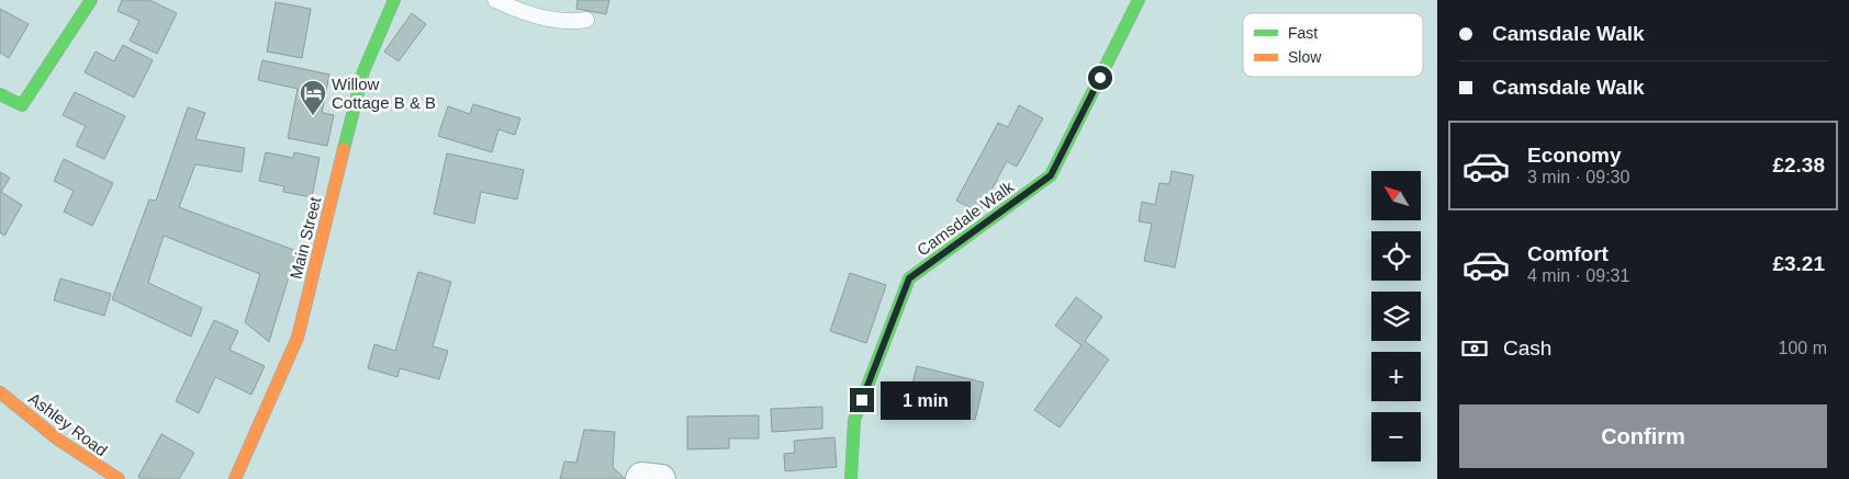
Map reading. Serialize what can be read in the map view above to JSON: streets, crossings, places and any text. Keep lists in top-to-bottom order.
{
  "streets": {
    "street": ["Camsdale Walk", "Main Street", "Ashley Road"]
  },
  "places": {
    "hotel": ["Willow Cottage B & B"]
  },
  "legend": ["Fast", "Slow"],
  "north": "top left",
  "page": {
    "banner": ["Camsdale Walk", "Camsdale Walk"],
    "list": [
      {
        "name": "Economy",
        "note": "3 min · 09:30",
        "value": "£2.38"
      },
      {
        "name": "Comfort",
        "note": "4 min · 09:31",
        "value": "£3.21"
      }
    ],
    "map_buttons": ["+", "−"],
    "pay": ["Cash", "100 m"],
    "bubble": "1 min",
    "buttons": "Confirm"
  }
}
